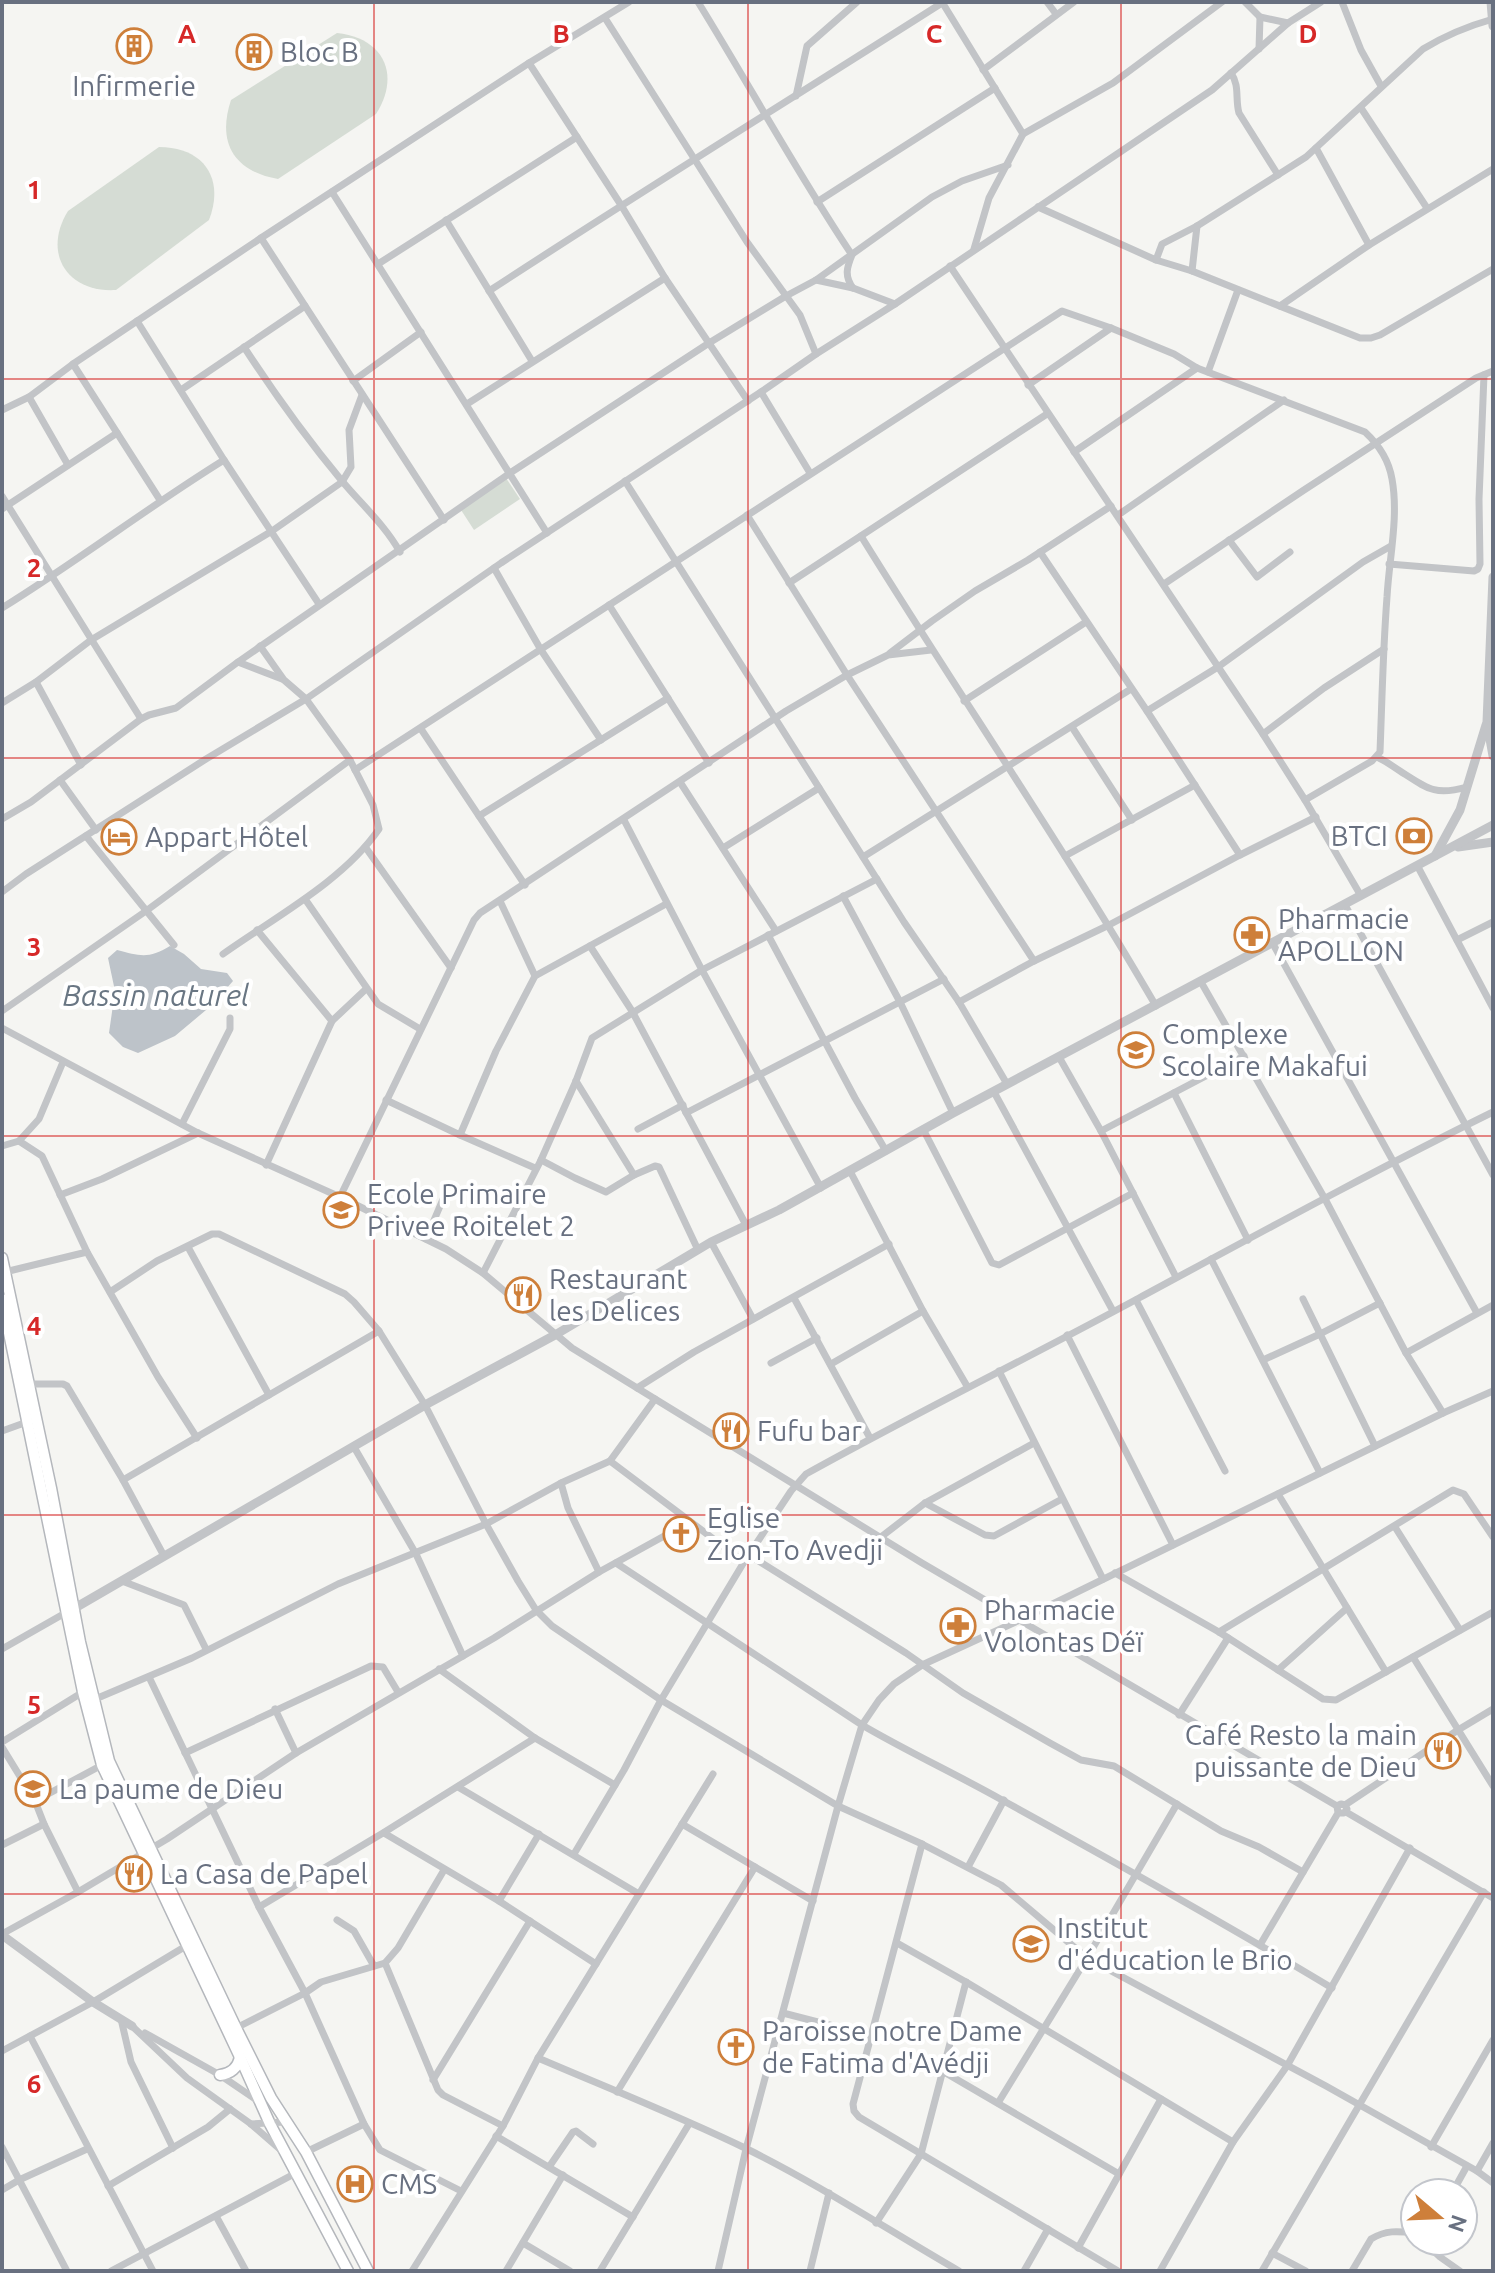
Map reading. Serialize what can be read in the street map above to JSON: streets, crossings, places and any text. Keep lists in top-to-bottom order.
{
  "water": ["Bassin naturel"],
  "places": {
    "building": ["Infirmerie", "Bloc B"],
    "bank": ["BTCI"],
    "hotel": ["Appart Hôtel"],
    "pharmacy": ["Pharmacie APOLLON", "Pharmacie Volontas Déï"],
    "school or university": [
      "Complexe Scolaire Makafui",
      "Ecole Primaire Privee Roitelet 2",
      "La paume de Dieu",
      "Institut d'éducation le Brio"
    ],
    "restaurant": [
      "Restaurant les Delices",
      "Fufu bar",
      "Café Resto la main puissante de Dieu",
      "La Casa de Papel"
    ],
    "church": ["Eglise Zion-To Avedji", "Paroisse notre Dame de Fatima d'Avédji"],
    "hospital": ["CMS"]
  },
  "north": "right",
  "grid": {
    "columns": [
      "A",
      "B",
      "C",
      "D"
    ],
    "rows": [
      "1",
      "2",
      "3",
      "4",
      "5",
      "6"
    ]
  }
}
